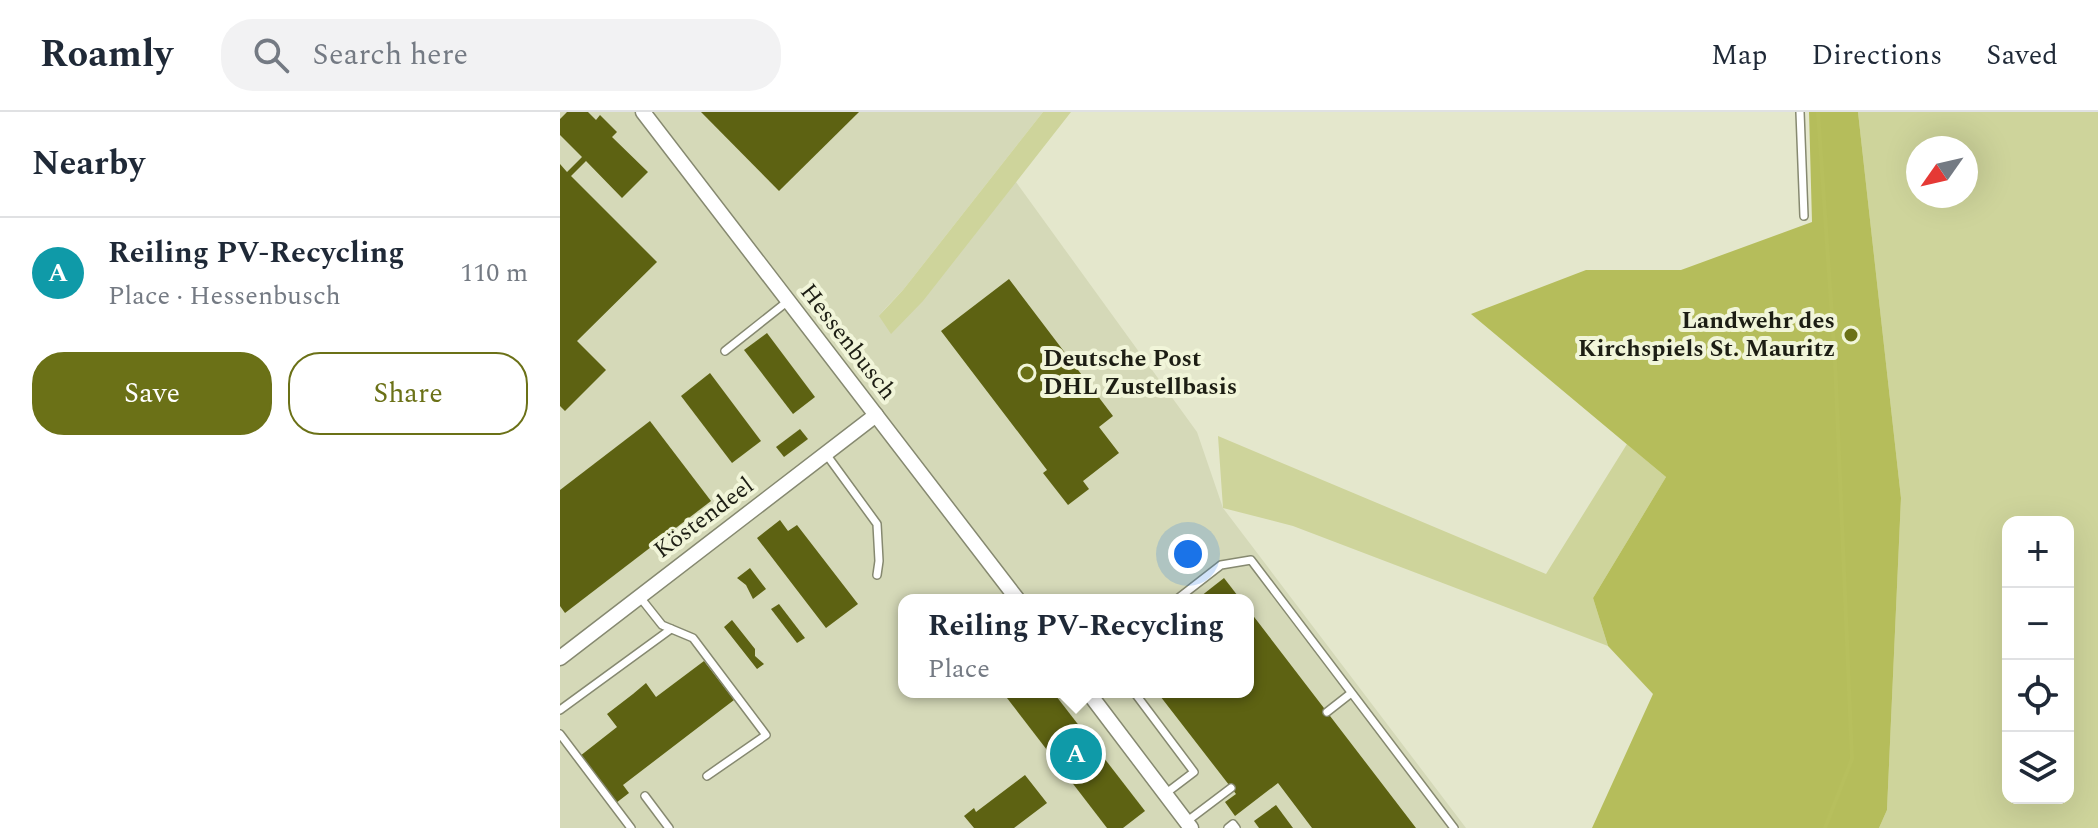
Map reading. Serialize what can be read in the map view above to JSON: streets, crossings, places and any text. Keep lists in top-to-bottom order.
{
  "streets": {
    "street": ["Hessenbusch", "Köstendeel"]
  },
  "crossings": [
    ["Hessenbusch", "Köstendeel"]
  ],
  "places": ["Landwehr des Kirchspiels St. Mauritz", "Deutsche Post DHL Zustellbasis"],
  "north": "bottom left",
  "page": {
    "header": "Roamly",
    "search": "Search here",
    "nav": ["Map", "Directions", "Saved"],
    "heading": "Nearby",
    "list": [
      {
        "mark": "A",
        "name": "Reiling PV-Recycling",
        "note": "Place · Hessenbusch",
        "value": "110 m"
      }
    ],
    "buttons": ["Save", "Share"],
    "map_buttons": ["+", "−"],
    "popup": ["Reiling PV-Recycling", "Place"],
    "pins": "A"
  }
}
